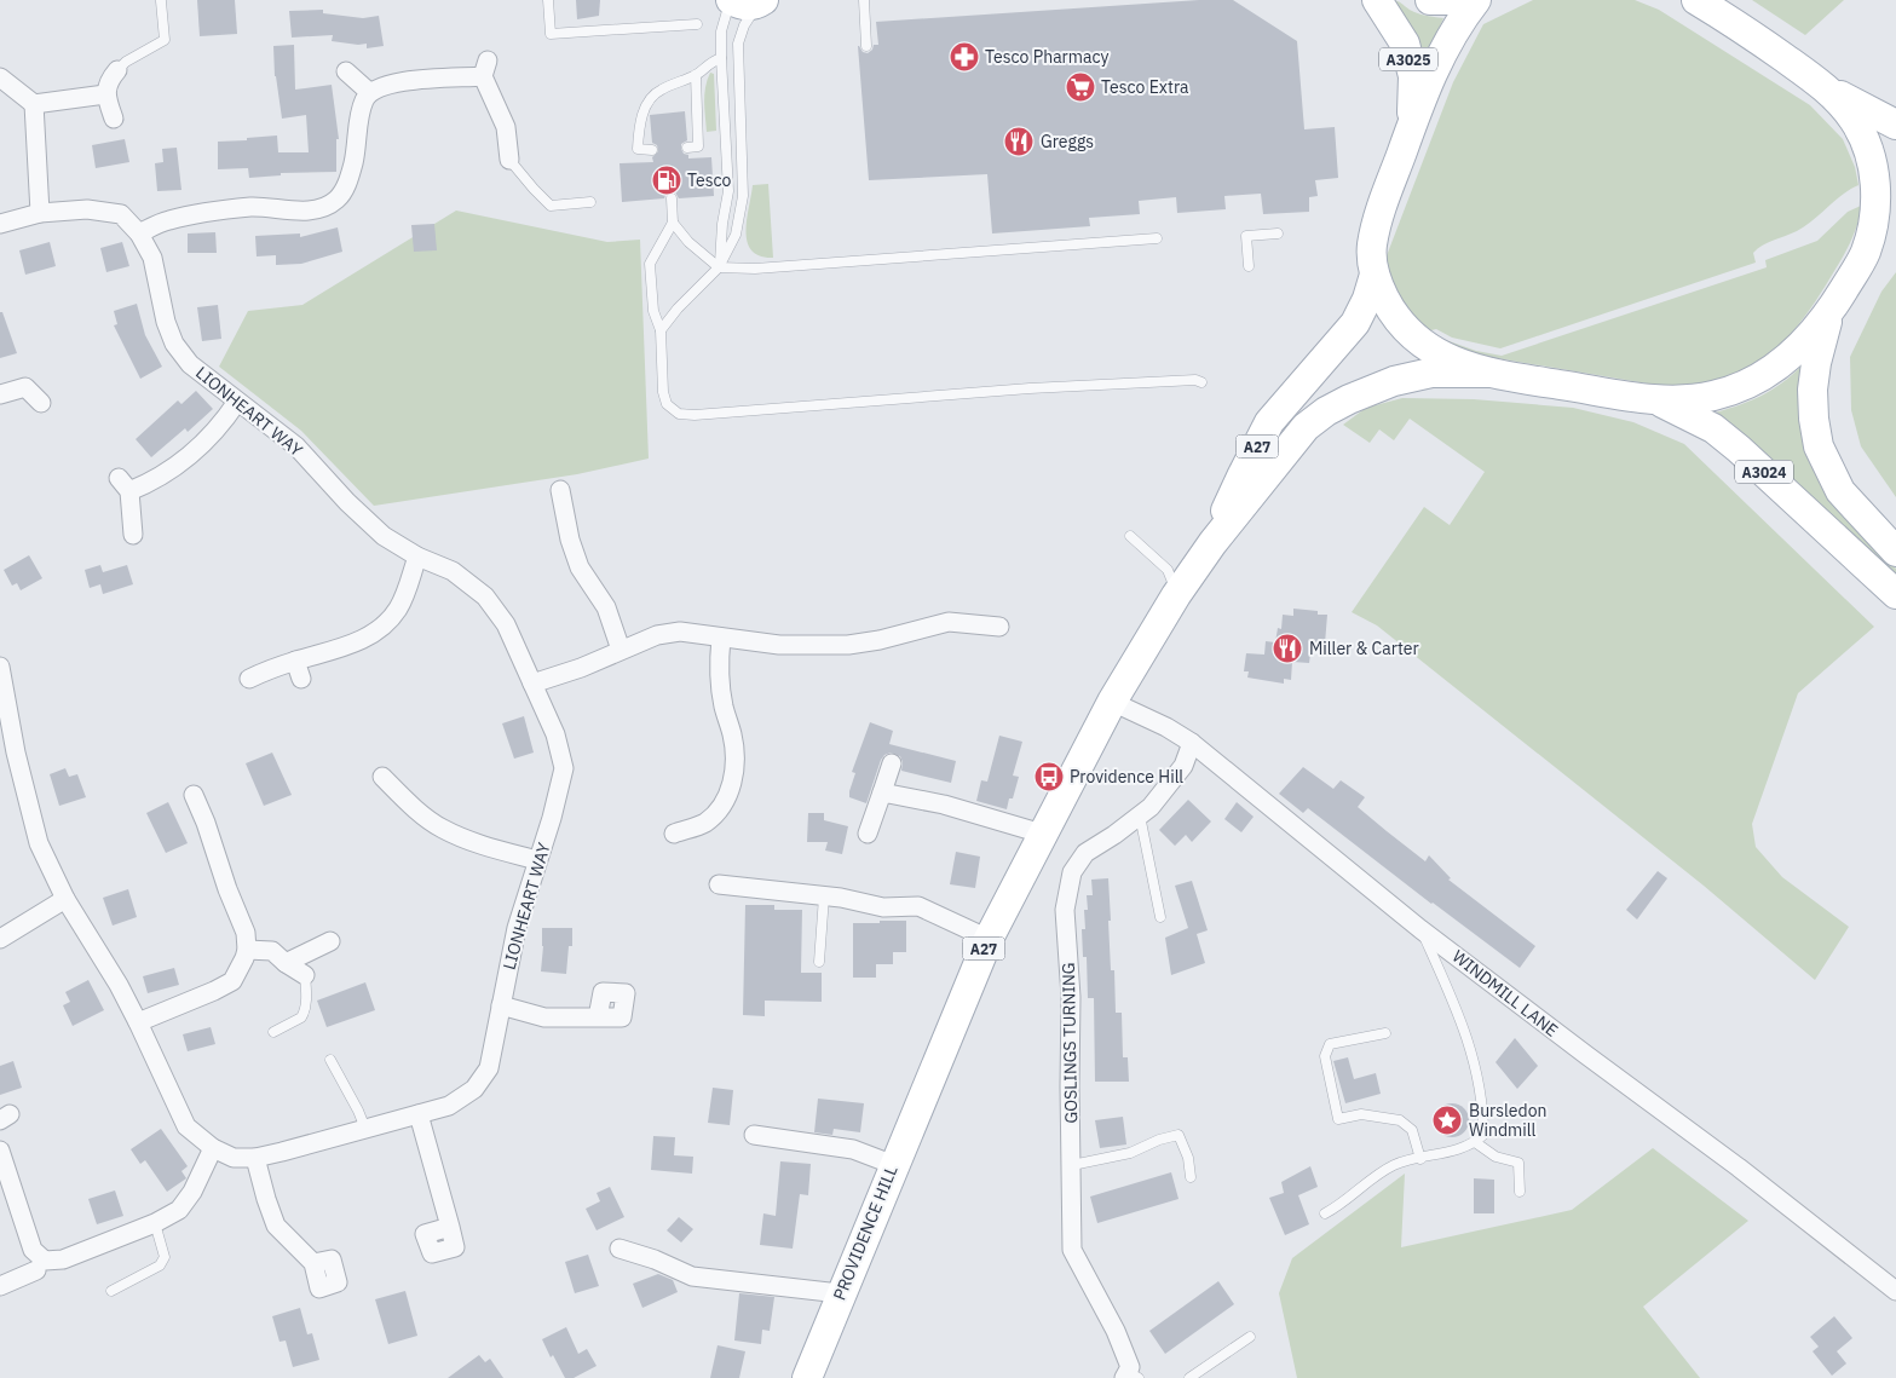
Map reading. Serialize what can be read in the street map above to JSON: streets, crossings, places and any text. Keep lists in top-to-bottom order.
{
  "streets": {
    "main road": [
      "A3025",
      "A27",
      "A3024",
      "PROVIDENCE HILL"
    ],
    "street": ["LIONHEART WAY", "WINDMILL LANE", "GOSLINGS TURNING"]
  },
  "crossings": [
    ["WINDMILL LANE", "GOSLINGS TURNING"],
    ["WINDMILL LANE", "PROVIDENCE HILL"]
  ],
  "places": {
    "pharmacy": ["Tesco Pharmacy"],
    "supermarket": ["Tesco Extra"],
    "restaurant": ["Greggs", "Miller & Carter"],
    "fuel station": ["Tesco"],
    "bus stop": ["Providence Hill"],
    "place": ["Bursledon Windmill"]
  }
}
